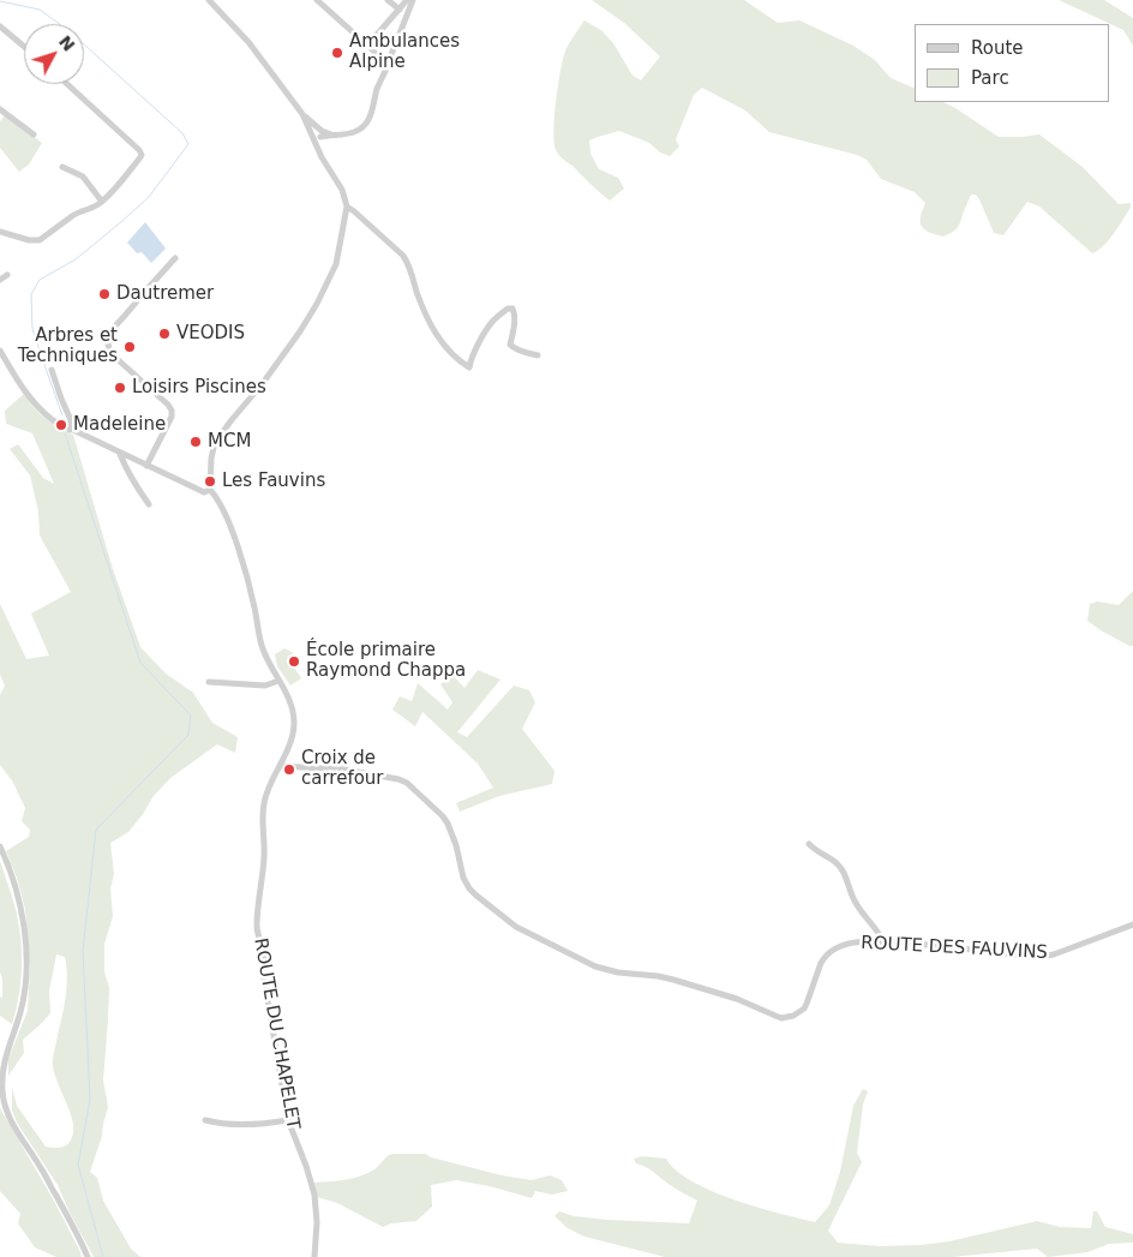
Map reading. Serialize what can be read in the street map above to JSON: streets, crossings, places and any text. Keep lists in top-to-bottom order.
{
  "streets": {
    "street": ["ROUTE DES FAUVINS", "ROUTE DU CHAPELET"]
  },
  "crossings": [
    ["ROUTE DES FAUVINS", "ROUTE DU CHAPELET"]
  ],
  "places": [
    "Ambulances Alpine",
    "Dautremer",
    "VEODIS",
    "Arbres et Techniques",
    "Loisirs Piscines",
    "Madeleine",
    "MCM",
    "Les Fauvins",
    "École primaire Raymond Chappa",
    "Croix de carrefour"
  ],
  "legend": ["Route", "Parc"],
  "north": "top right"
}
